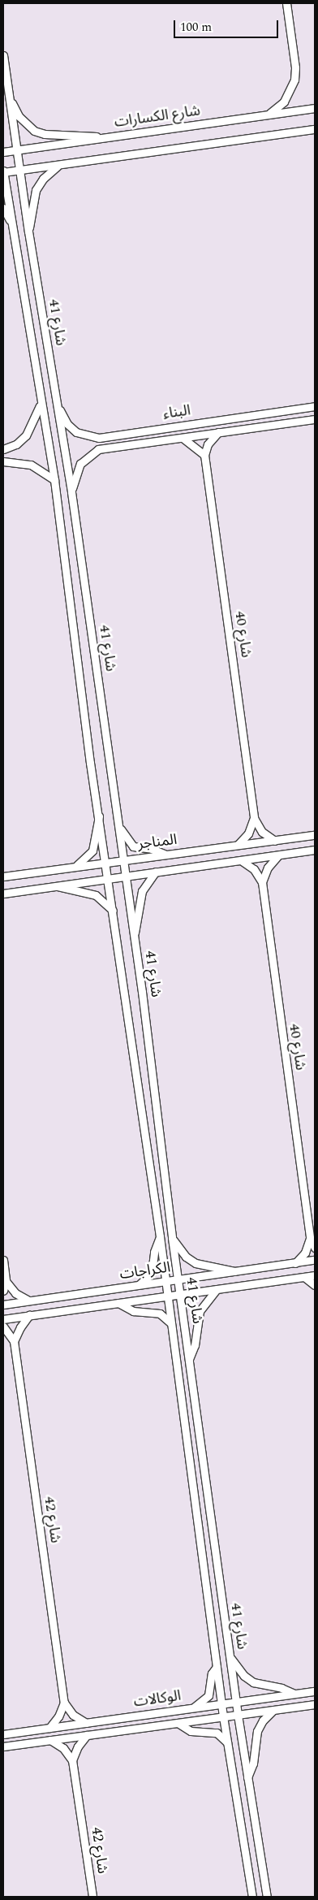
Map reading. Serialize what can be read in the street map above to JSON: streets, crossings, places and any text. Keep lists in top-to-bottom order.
{
  "streets": {
    "street": [
      "شارع الكسارات",
      "شارع 41",
      "البناء",
      "شارع 40",
      "المناجر",
      "الكراجات",
      "شارع 42",
      "الوكالات"
    ]
  },
  "crossings": [
    ["شارع الكسارات", "شارع 41"],
    ["شارع 41", "البناء"],
    ["شارع 41", "المناجر"],
    ["شارع 41", "الكراجات"],
    ["شارع 41", "الوكالات"],
    ["شارع 40", "المناجر"]
  ],
  "scale_bar": "100 m"
}
